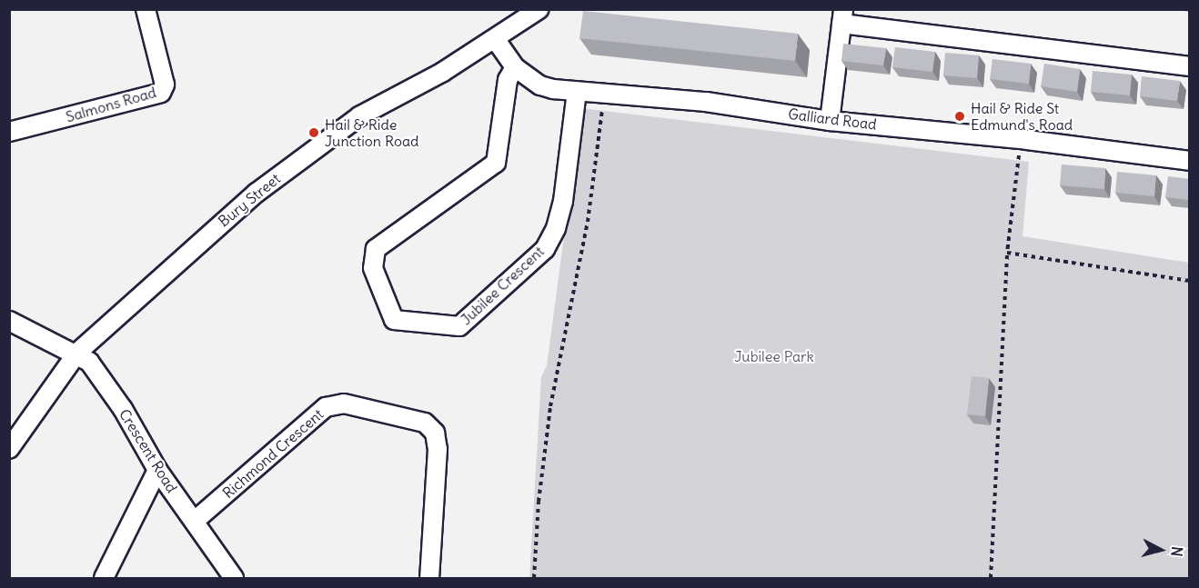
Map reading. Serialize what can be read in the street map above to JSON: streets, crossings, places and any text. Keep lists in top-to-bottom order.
{
  "streets": {
    "street": [
      "Salmons Road",
      "Galliard Road",
      "Bury Street",
      "Jubilee Crescent",
      "Crescent Road",
      "Richmond Crescent"
    ]
  },
  "crossings": [
    ["Galliard Road", "Bury Street"],
    ["Galliard Road", "Jubilee Crescent"],
    ["Bury Street", "Crescent Road"],
    ["Crescent Road", "Richmond Crescent"]
  ],
  "parks": ["Jubilee Park"],
  "places": ["Hail & Ride St Edmund's Road", "Hail & Ride Junction Road"],
  "north": "right"
}
